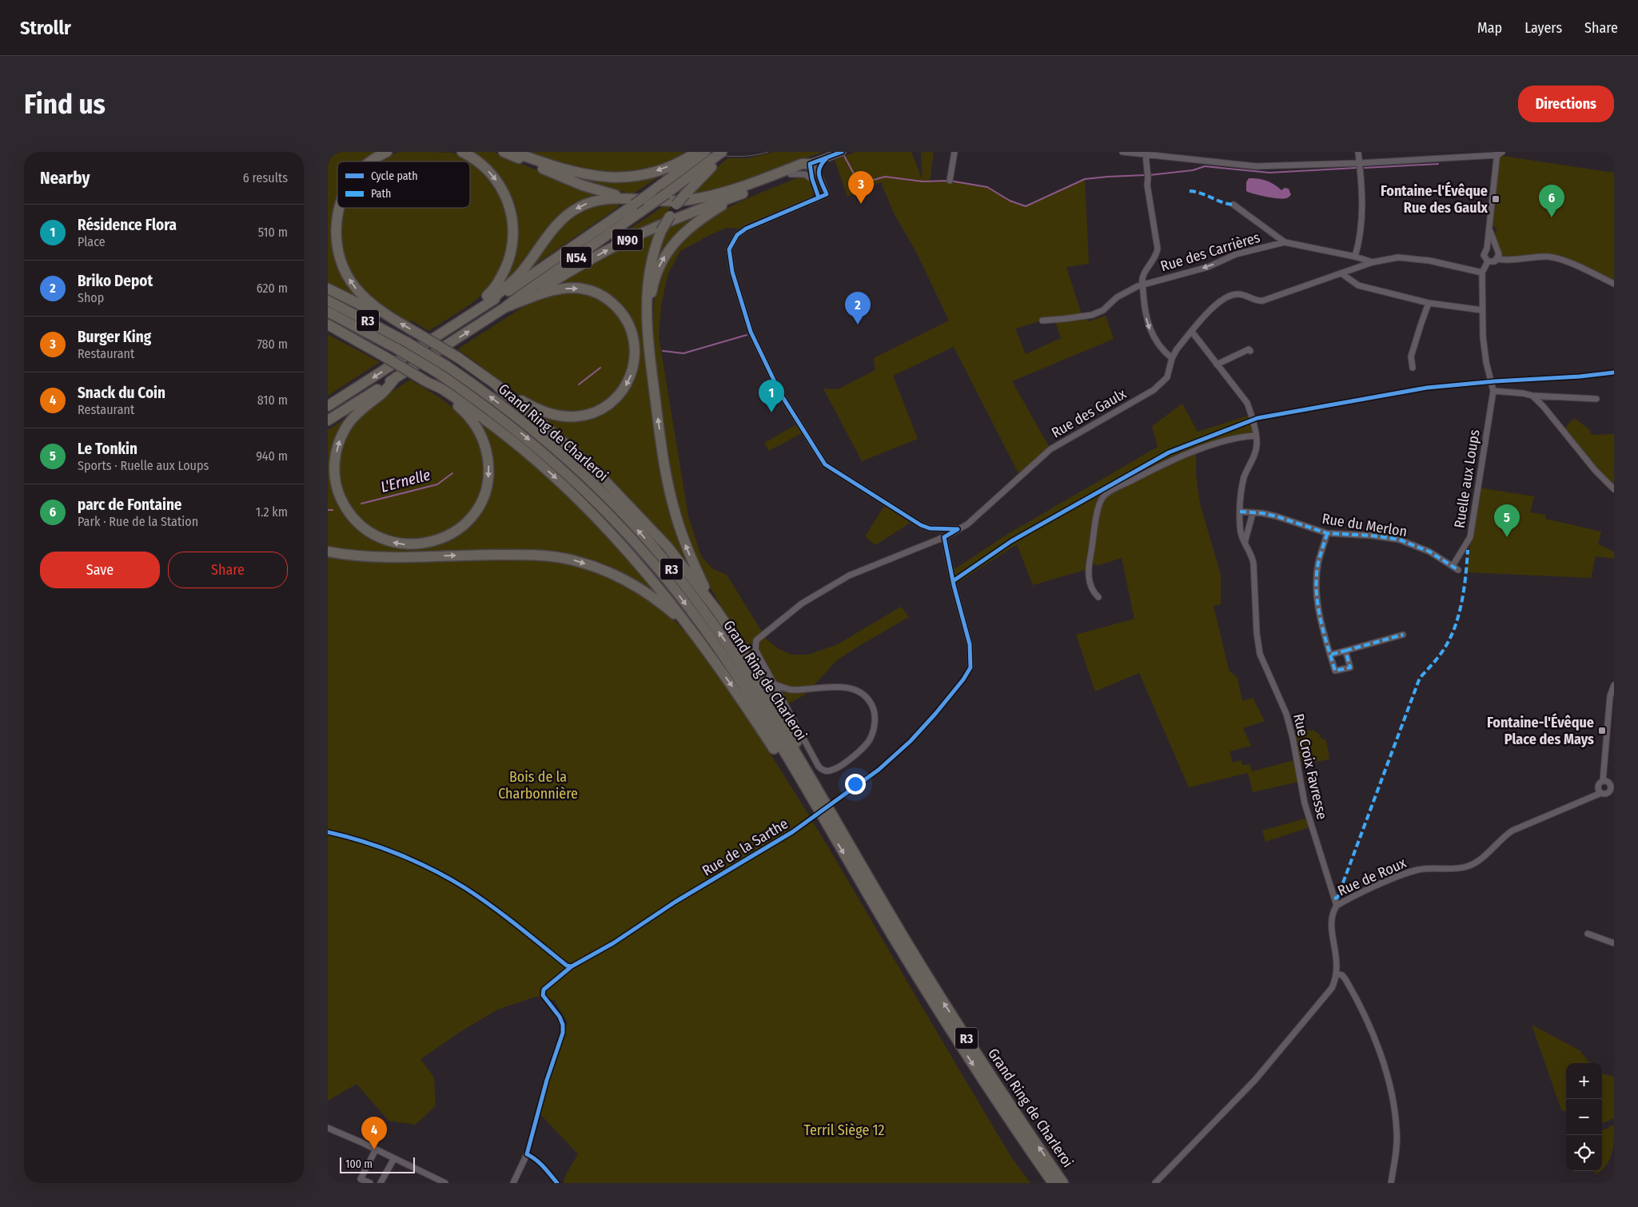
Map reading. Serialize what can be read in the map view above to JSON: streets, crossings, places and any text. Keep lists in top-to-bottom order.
{
  "streets": {
    "highway": [
      "N90",
      "N54",
      "R3",
      "Grand Ring de Charleroi"
    ],
    "street": [
      "Rue des Carrières",
      "Rue des Gaulx",
      "Ruelle aux Loups",
      "Rue du Merlon",
      "Rue Croix Favresse",
      "Rue de Roux"
    ],
    "cycle path": ["Rue de la Sarthe"]
  },
  "crossings": [
    ["N90", "N54"],
    ["Rue des Gaulx", "Rue Croix Favresse"],
    ["Ruelle aux Loups", "Rue du Merlon"],
    ["Rue du Merlon", "Rue Croix Favresse"],
    ["Rue Croix Favresse", "Rue de Roux"]
  ],
  "one_way": ["Rue des Carrières"],
  "water": ["L'Ernelle"],
  "parks": ["Bois de la Charbonnière", "Terril Siège 12"],
  "places": {
    "transit": ["Fontaine-l'Évêque Rue des Gaulx", "Fontaine-l'Évêque Place des Mays"]
  },
  "legend": ["Cycle path", "Path"],
  "scale_bar": "100 m",
  "page": {
    "header": "Strollr",
    "nav": ["Map", "Layers", "Share"],
    "buttons": [
      "Directions",
      ["Save", "Share"]
    ],
    "title": "Find us",
    "heading": ["Nearby", "6 results"],
    "pins": [
      "3",
      "6",
      "2",
      "1",
      "5",
      "4"
    ],
    "list": [
      {
        "mark": "1",
        "name": "Résidence Flora",
        "note": "Place",
        "value": "510 m"
      },
      {
        "mark": "2",
        "name": "Briko Depot",
        "note": "Shop",
        "value": "620 m"
      },
      {
        "mark": "3",
        "name": "Burger King",
        "note": "Restaurant",
        "value": "780 m"
      },
      {
        "mark": "4",
        "name": "Snack du Coin",
        "note": "Restaurant",
        "value": "810 m"
      },
      {
        "mark": "5",
        "name": "Le Tonkin",
        "note": "Sports · Ruelle aux Loups",
        "value": "940 m"
      },
      {
        "mark": "6",
        "name": "parc de Fontaine",
        "note": "Park · Rue de la Station",
        "value": "1.2 km"
      }
    ],
    "map_buttons": ["+", "−"],
    "scale": "100 m"
  }
}
